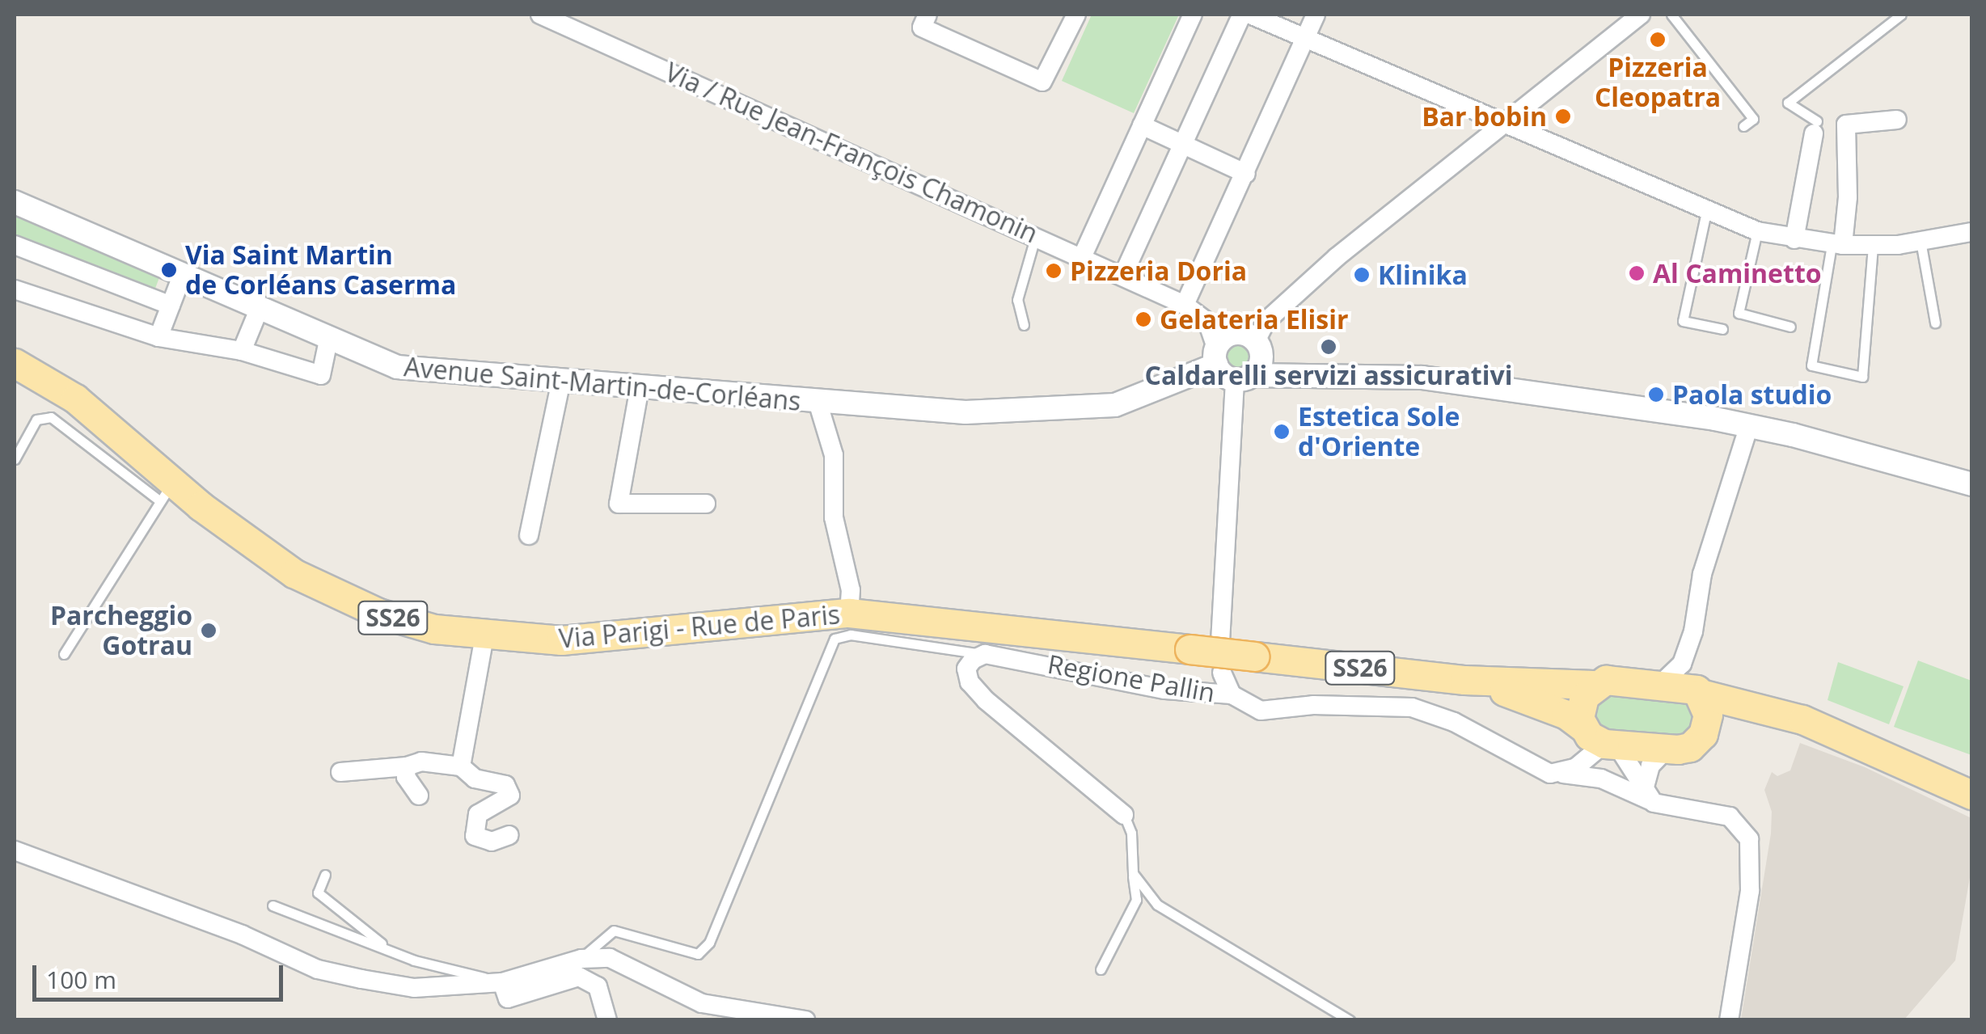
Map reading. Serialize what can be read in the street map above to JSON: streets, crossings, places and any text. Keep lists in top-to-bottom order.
{
  "streets": {
    "main road": ["SS26", "Via Parigi - Rue de Paris"],
    "street": ["Via / Rue Jean-François Chamonin", "Avenue Saint-Martin-de-Corléans", "Regione Pallin"]
  },
  "crossings": [
    ["Via / Rue Jean-François Chamonin", "Avenue Saint-Martin-de-Corléans"]
  ],
  "places": [
    "Pizzeria Cleopatra",
    "Bar bobin",
    "Via Saint Martin de Corléans Caserma",
    "Pizzeria Doria",
    "Al Caminetto",
    "Klinika",
    "Gelateria Elisir",
    "Caldarelli servizi assicurativi",
    "Paola studio",
    "Estetica Sole d'Oriente",
    "Parcheggio Gotrau"
  ],
  "scale_bar": "100 m"
}
